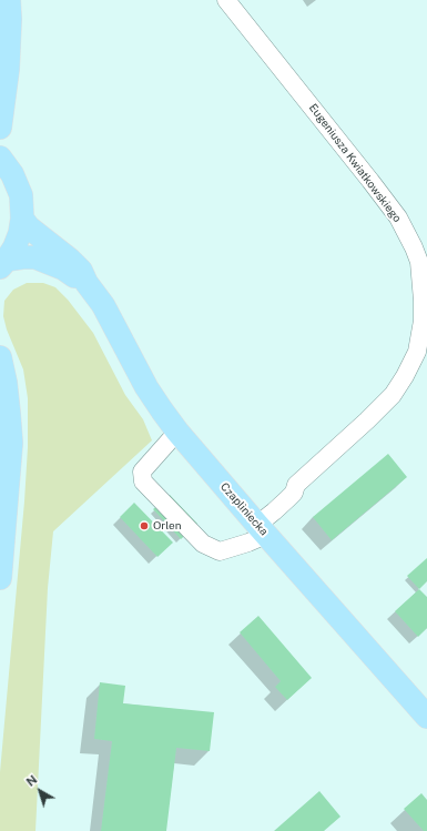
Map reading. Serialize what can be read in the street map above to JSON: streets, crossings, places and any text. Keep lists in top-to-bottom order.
{
  "streets": {
    "main road": ["Czapliniecka"],
    "street": ["Eugeniusza Kwiatkowskiego"]
  },
  "crossings": [
    ["Eugeniusza Kwiatkowskiego", "Czapliniecka"]
  ],
  "places": ["Orlen"],
  "north": "top left"
}
